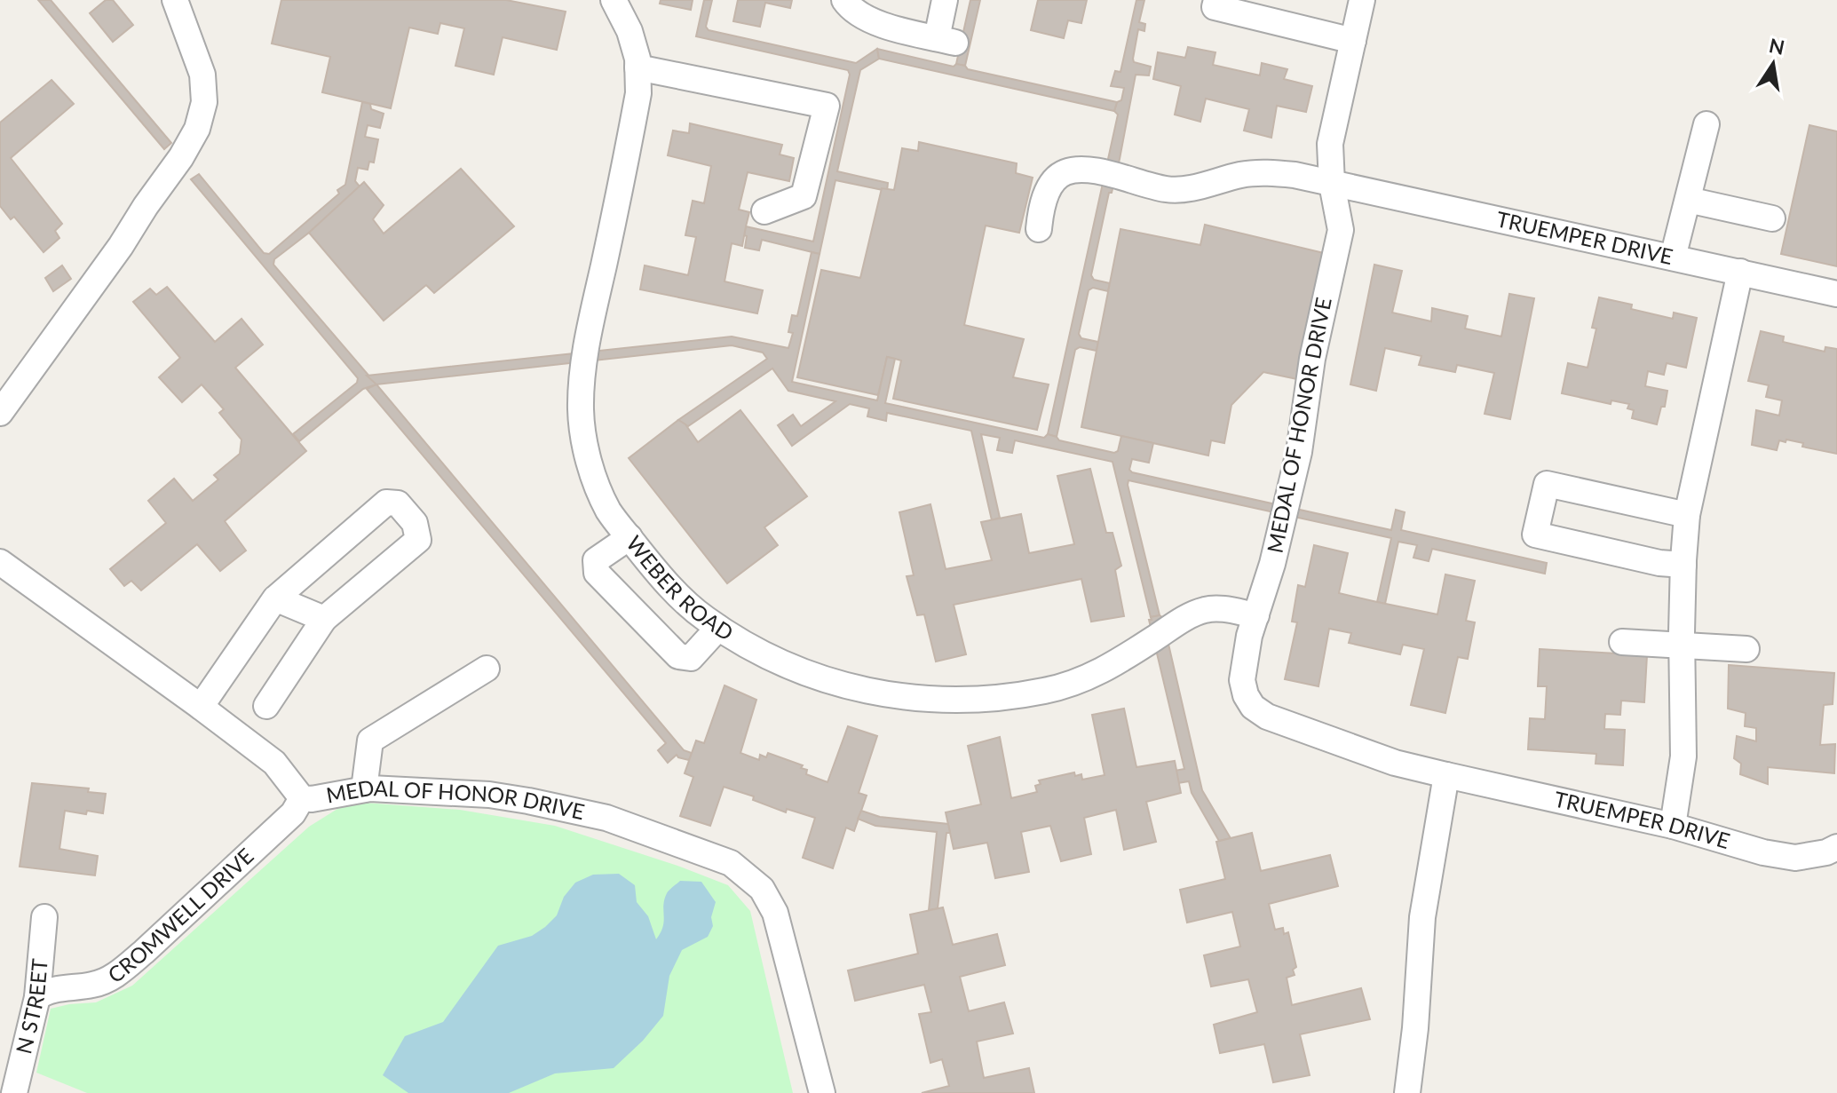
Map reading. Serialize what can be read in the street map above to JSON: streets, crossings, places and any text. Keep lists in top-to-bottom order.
{
  "streets": {
    "street": [
      "TRUEMPER DRIVE",
      "MEDAL OF HONOR DRIVE",
      "WEBER ROAD",
      "CROMWELL DRIVE",
      "N STREET"
    ]
  },
  "crossings": [
    ["TRUEMPER DRIVE", "MEDAL OF HONOR DRIVE"],
    ["MEDAL OF HONOR DRIVE", "WEBER ROAD"],
    ["MEDAL OF HONOR DRIVE", "CROMWELL DRIVE"],
    ["CROMWELL DRIVE", "N STREET"]
  ],
  "north": "top"
}
